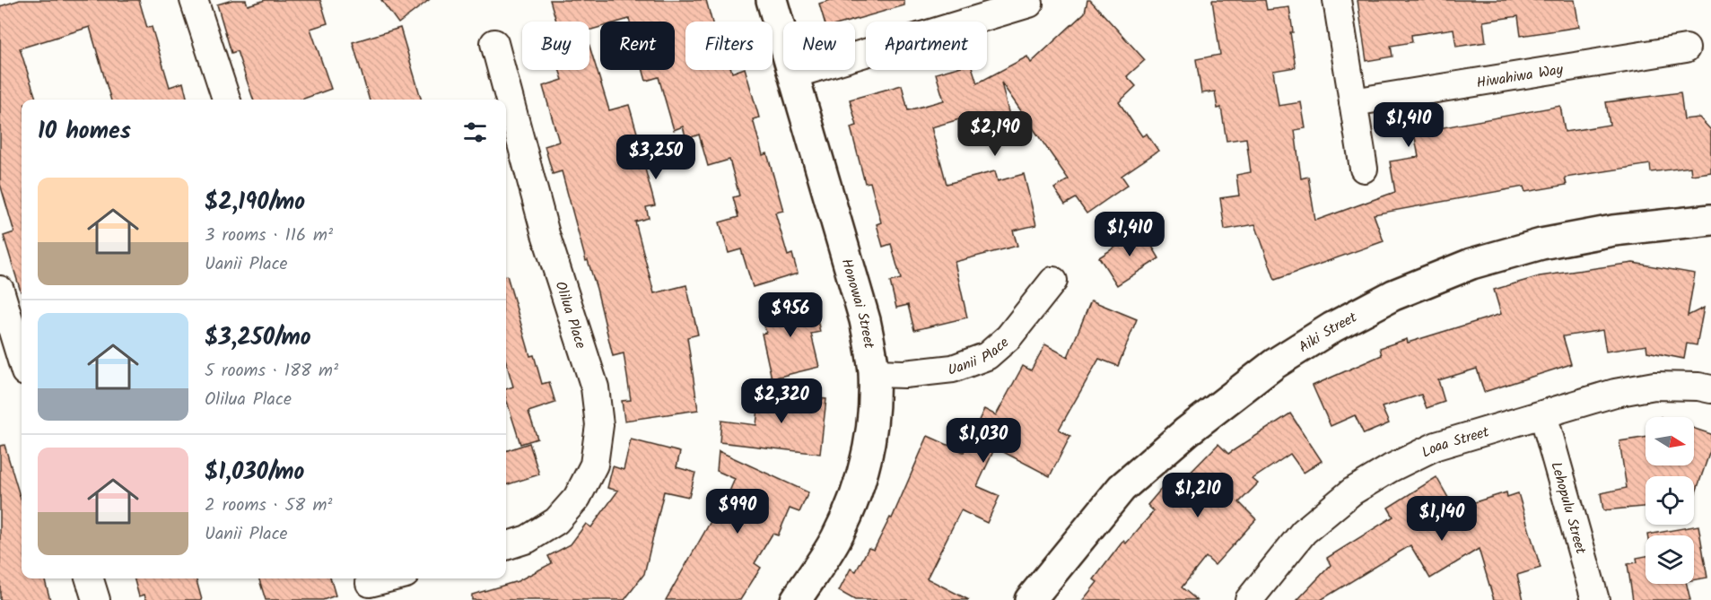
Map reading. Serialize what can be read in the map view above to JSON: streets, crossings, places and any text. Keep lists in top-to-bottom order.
{
  "streets": {
    "street": [
      "Hiwahiwa Way",
      "Honowai Street",
      "Olilua Place",
      "Aiki Street",
      "Uanii Place",
      "Loaa Street",
      "Lehopulu Street"
    ]
  },
  "crossings": [
    ["Honowai Street", "Uanii Place"],
    ["Loaa Street", "Lehopulu Street"]
  ],
  "north": "right",
  "page": {
    "chip": [
      "Buy",
      "Rent",
      "Filters",
      "New",
      "Apartment"
    ],
    "heading": "10 homes",
    "price": [
      "$1,410",
      "$2,190",
      "$3,250",
      "$1,410",
      "$956",
      "$2,320",
      "$1,030",
      "$1,210",
      "$990",
      "$1,140"
    ],
    "list": [
      {
        "name": "$2,190/mo",
        "note": "3 rooms · 116 m² · Uanii Place"
      },
      {
        "name": "$3,250/mo",
        "note": "5 rooms · 188 m² · Olilua Place"
      },
      {
        "name": "$1,030/mo",
        "note": "2 rooms · 58 m² · Uanii Place"
      }
    ]
  }
}
